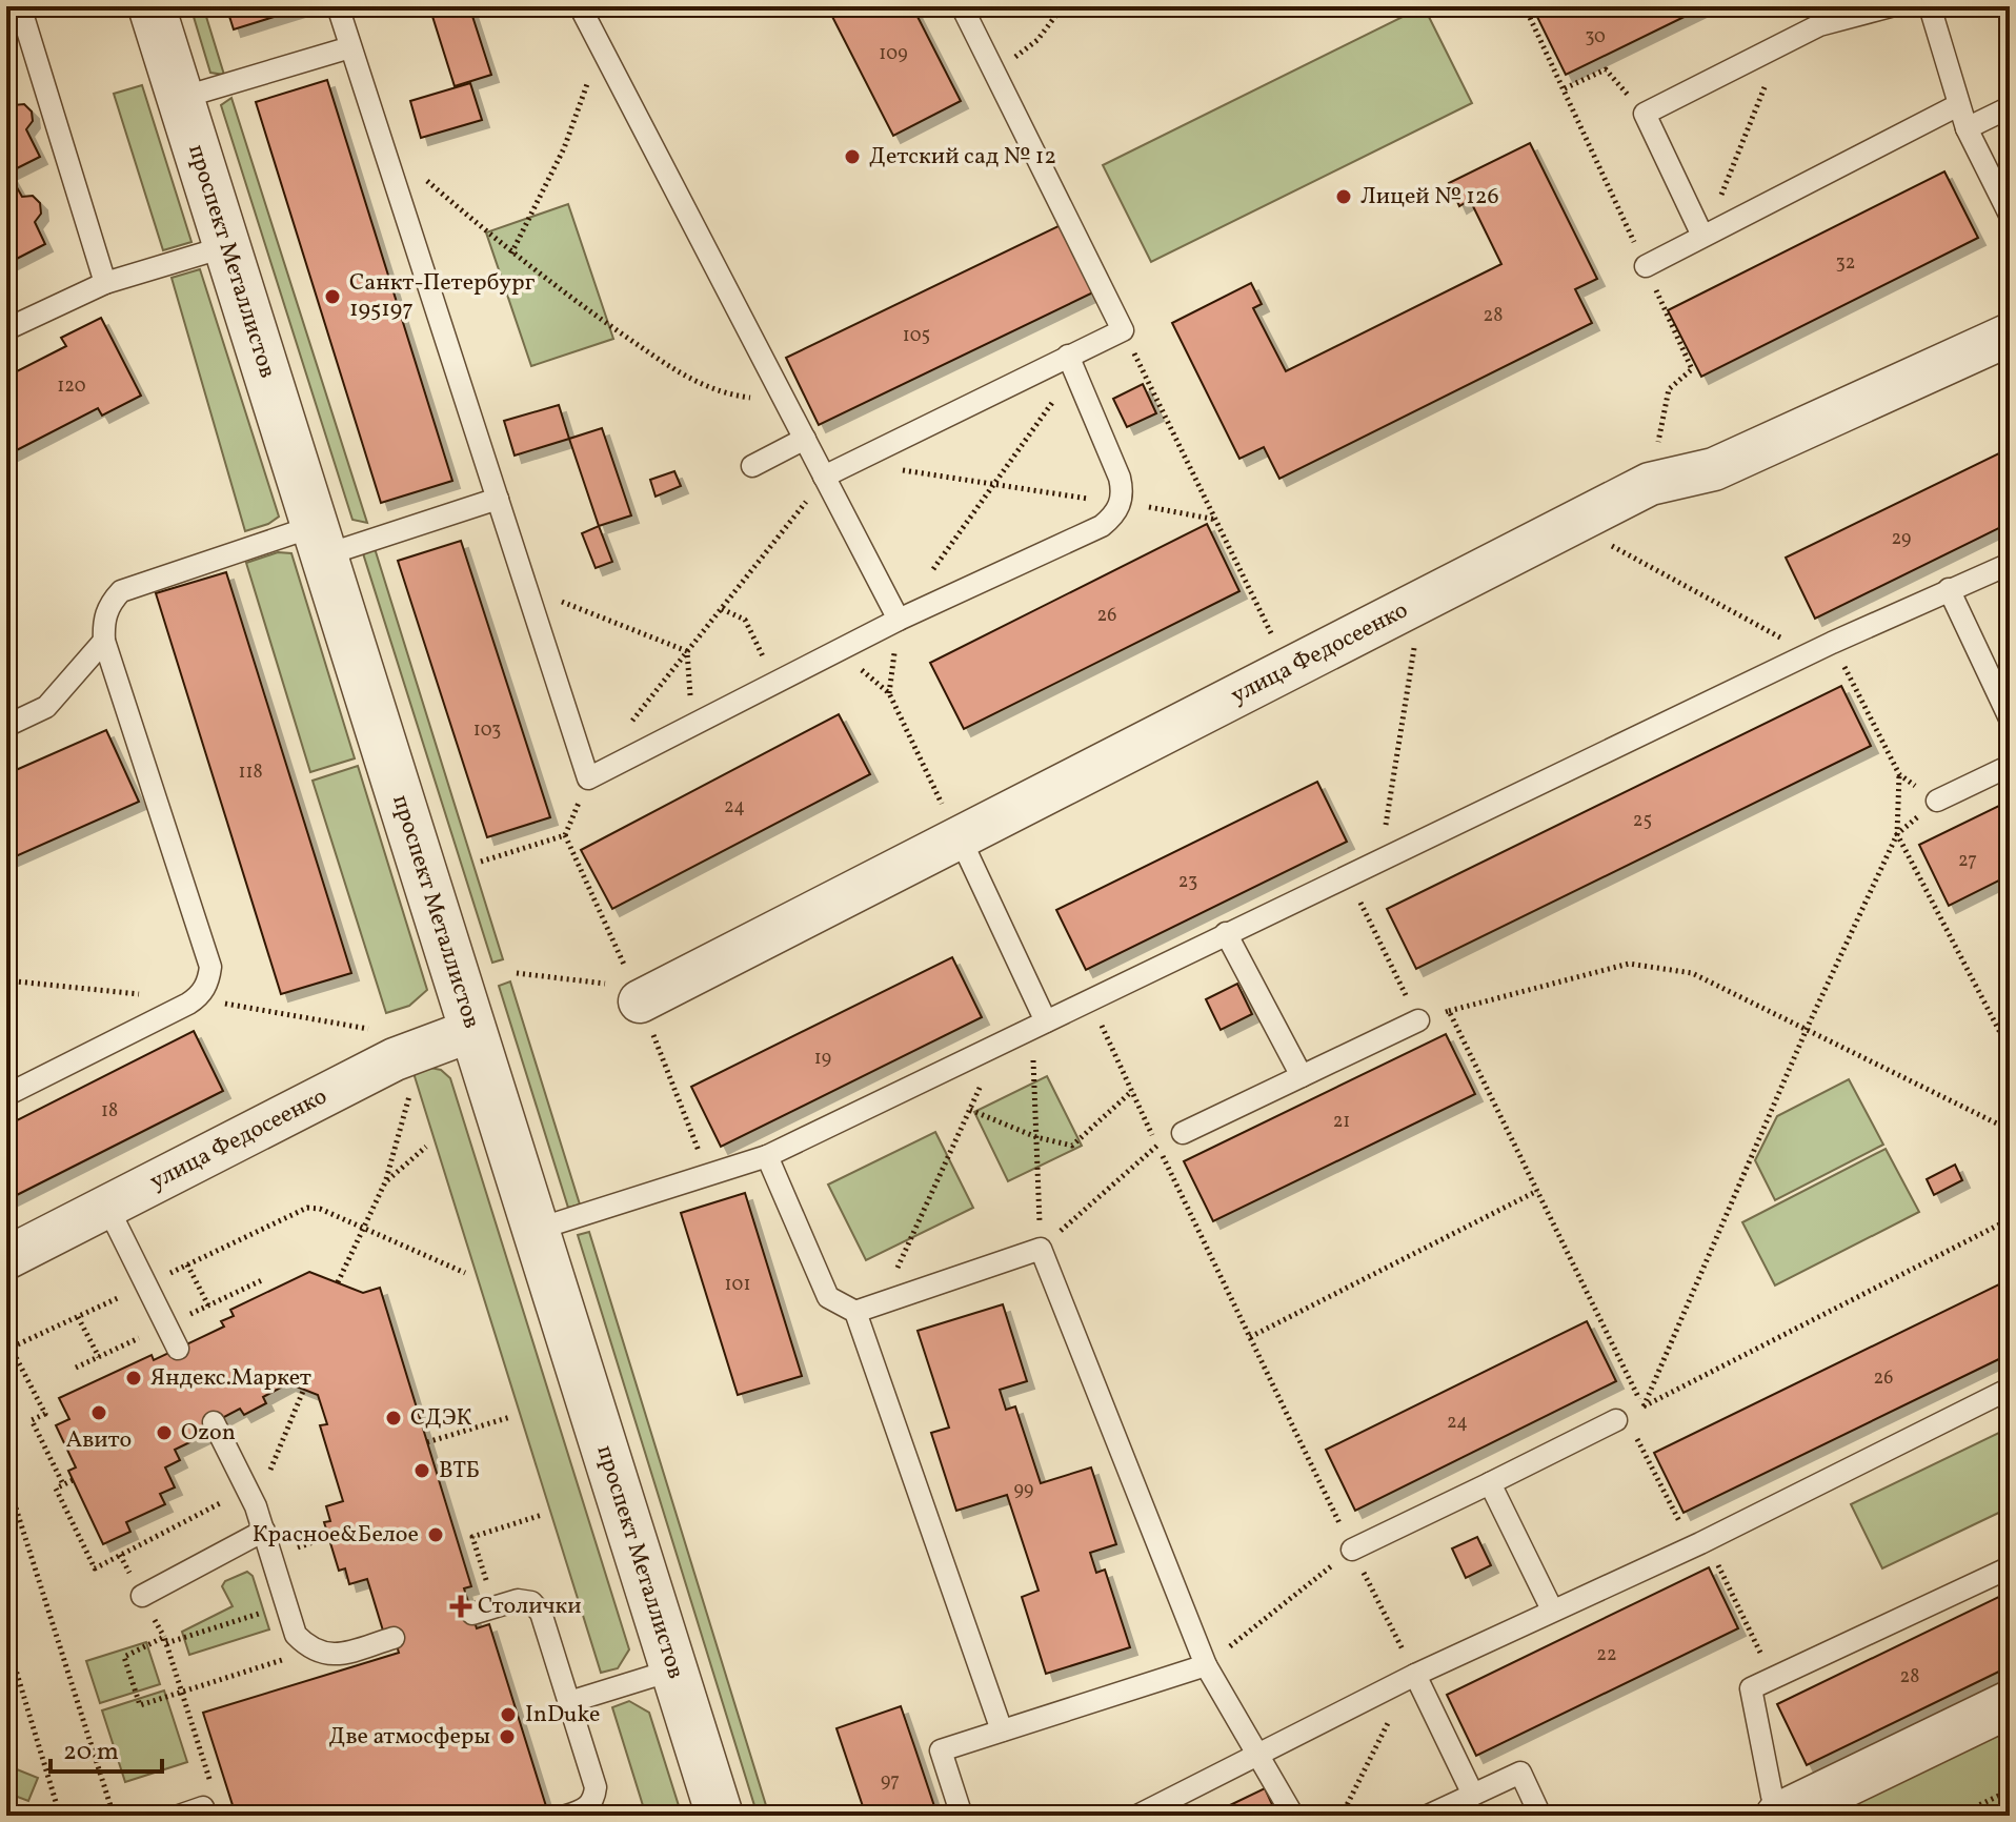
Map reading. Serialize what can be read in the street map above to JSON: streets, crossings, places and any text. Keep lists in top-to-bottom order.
{
  "streets": {
    "street": ["проспект Металлистов", "улица Федосеенко"]
  },
  "crossings": [
    ["проспект Металлистов", "улица Федосеенко"]
  ],
  "places": {
    "other": [
      "Детский сад № 12",
      "Лицей № 126",
      "Санкт-Петербург 195197",
      "Яндекс.Маркет",
      "Авито",
      "СДЭК",
      "Ozon",
      "ВТБ",
      "Красное&Белое",
      "InDuke",
      "Две атмосферы"
    ],
    "health": ["Столички"]
  },
  "house_numbers": [
    "30",
    "109",
    "32",
    "28",
    "105",
    "120",
    "29",
    "26",
    "103",
    "118",
    "24",
    "25",
    "27",
    "23",
    "19",
    "18",
    "21",
    "101",
    "26",
    "24",
    "99",
    "22",
    "28",
    "97"
  ],
  "scale_bar": "20 m"
}
